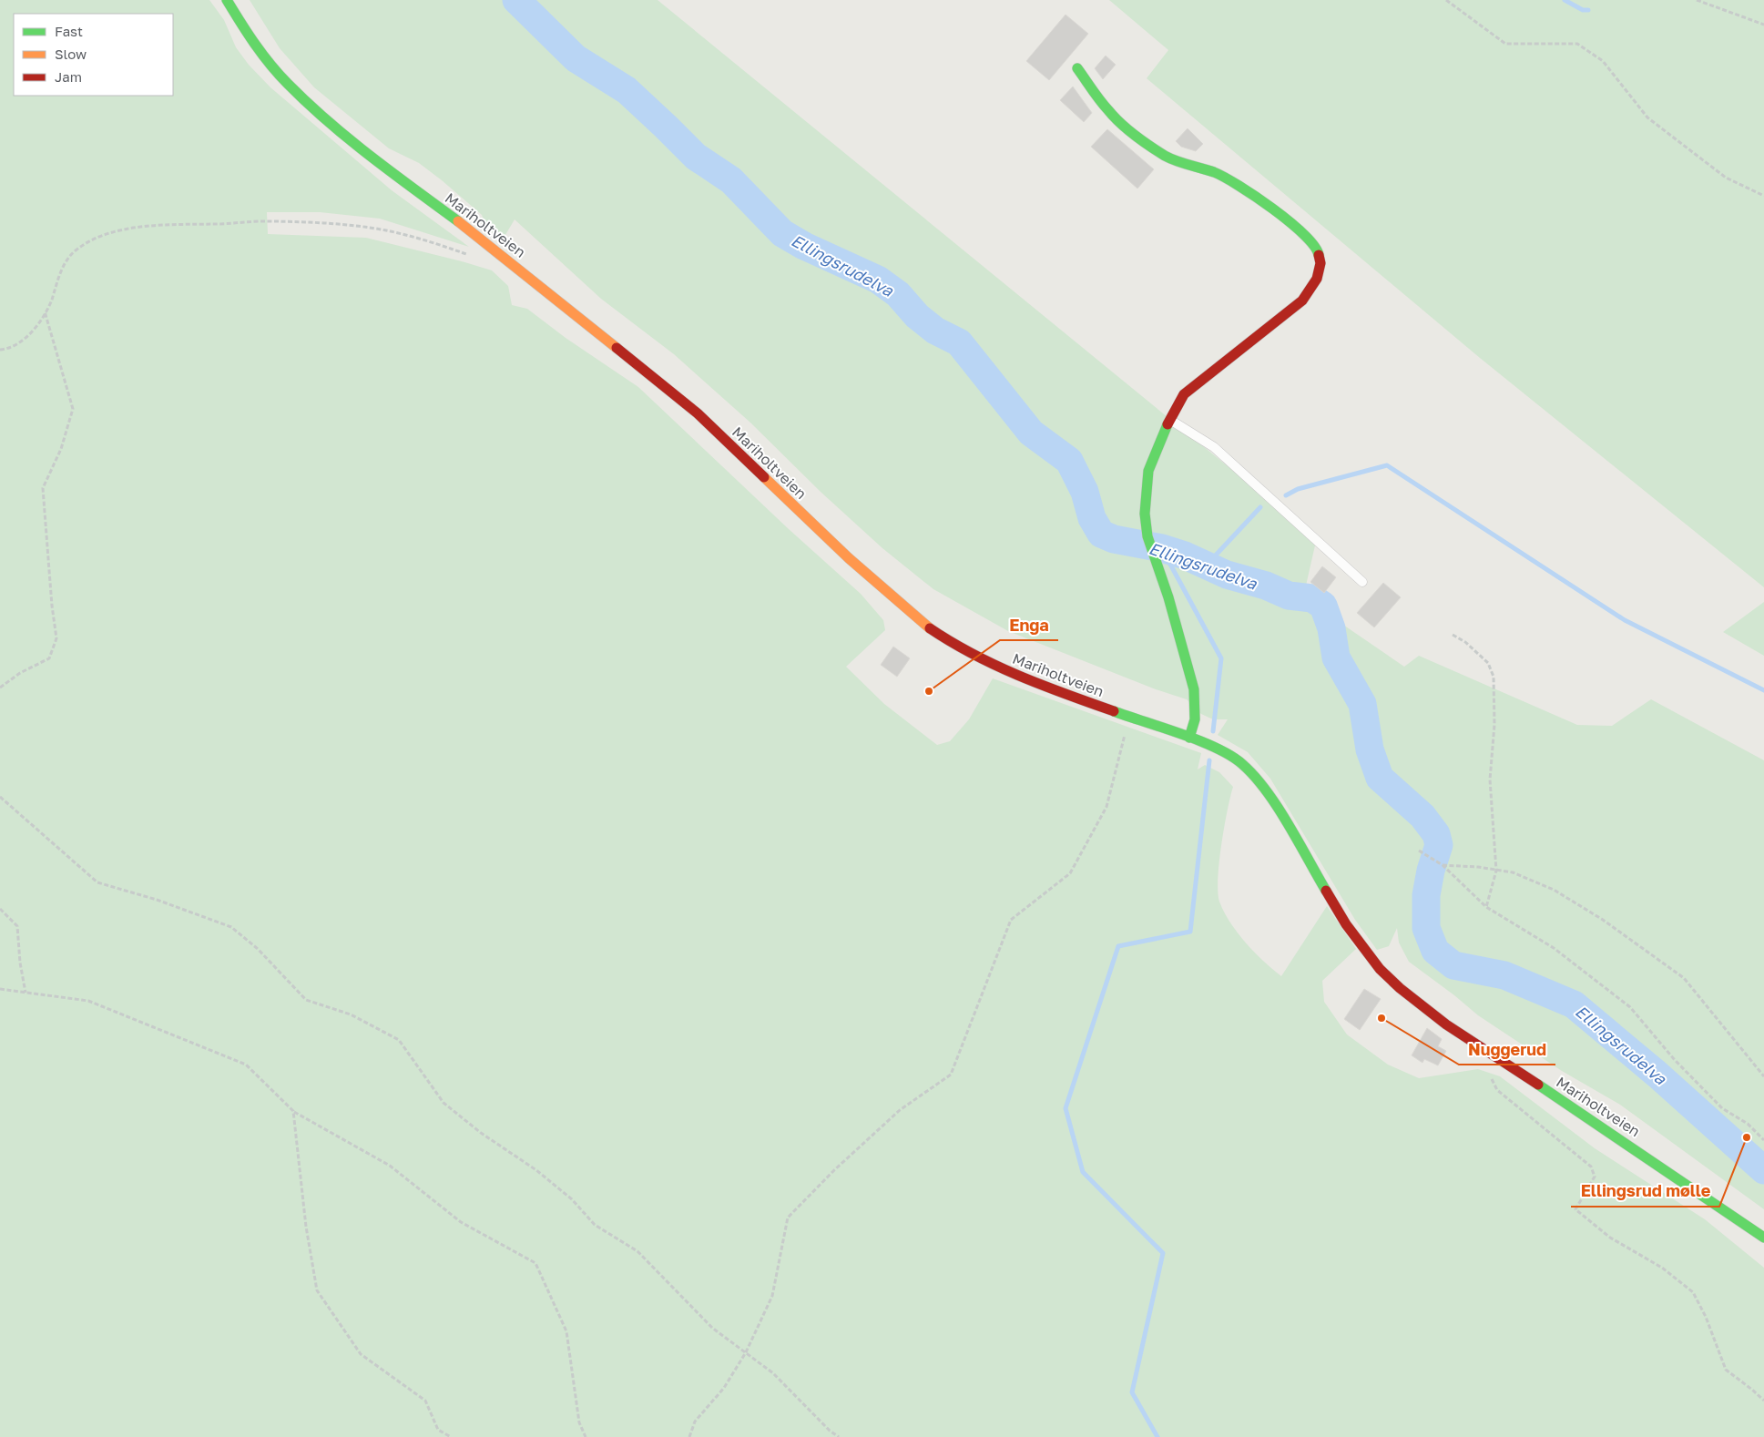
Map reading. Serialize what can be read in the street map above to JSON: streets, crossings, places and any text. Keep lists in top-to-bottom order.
{
  "streets": {
    "street": ["Mariholtveien"]
  },
  "water": ["Ellingsrudelva"],
  "places": ["Enga", "Nuggerud", "Ellingsrud mølle"],
  "legend": ["Fast", "Slow", "Jam"]
}
